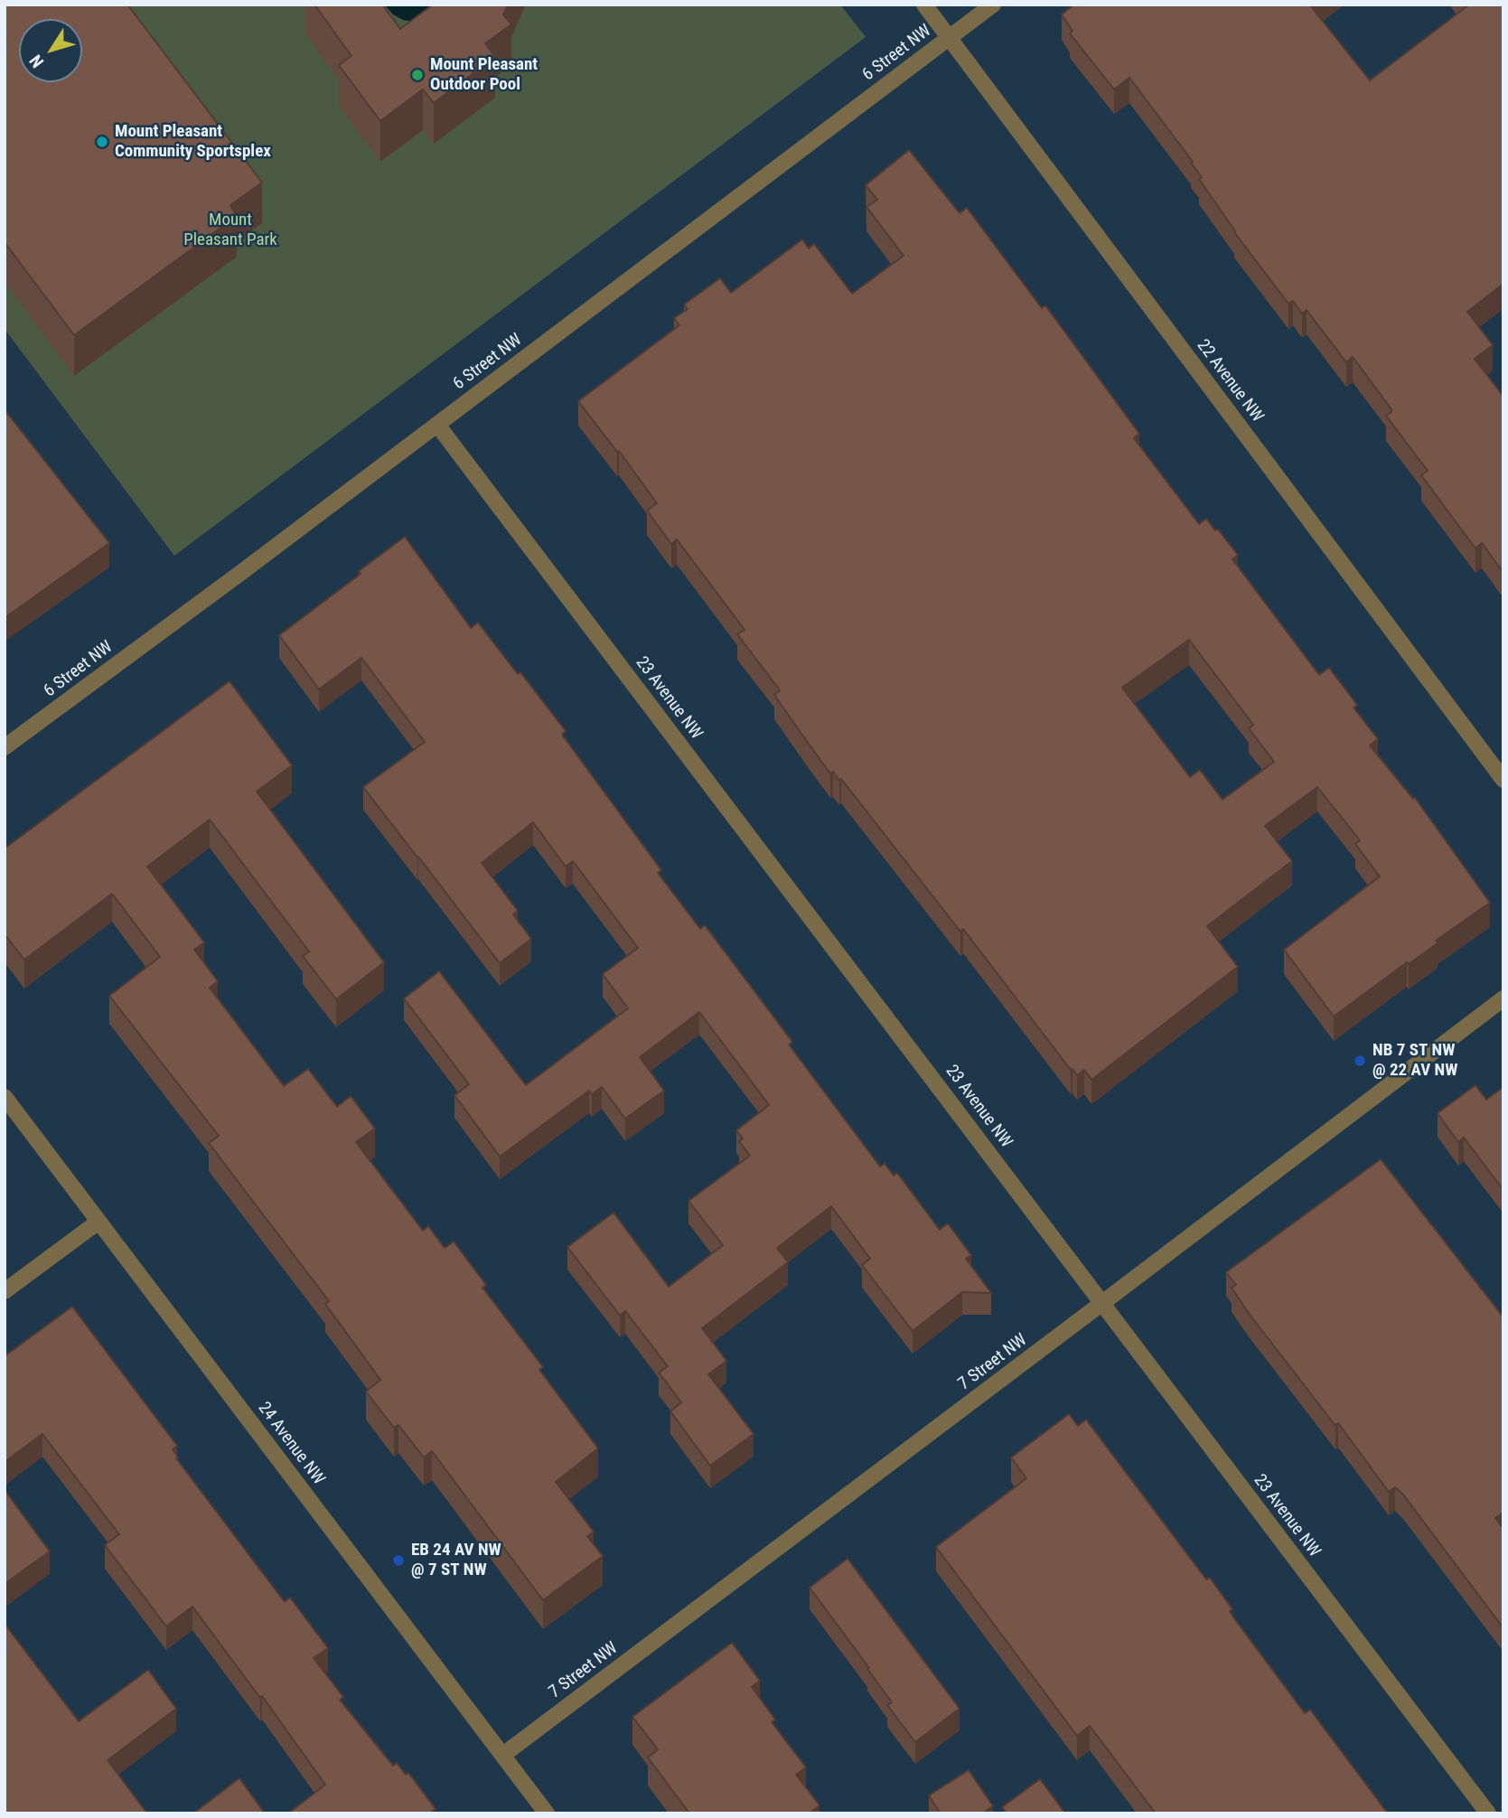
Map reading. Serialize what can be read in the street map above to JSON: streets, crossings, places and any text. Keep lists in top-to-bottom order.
{
  "streets": {
    "street": [
      "6 Street NW",
      "22 Avenue NW",
      "23 Avenue NW",
      "7 Street NW",
      "24 Avenue NW"
    ]
  },
  "crossings": [
    ["6 Street NW", "22 Avenue NW"],
    ["6 Street NW", "23 Avenue NW"],
    ["23 Avenue NW", "7 Street NW"],
    ["7 Street NW", "24 Avenue NW"]
  ],
  "parks": ["Mount Pleasant Park"],
  "places": [
    "Mount Pleasant Outdoor Pool",
    "Mount Pleasant Community Sportsplex",
    "NB 7 ST NW @ 22 AV NW",
    "EB 24 AV NW @ 7 ST NW"
  ],
  "north": "bottom left"
}
